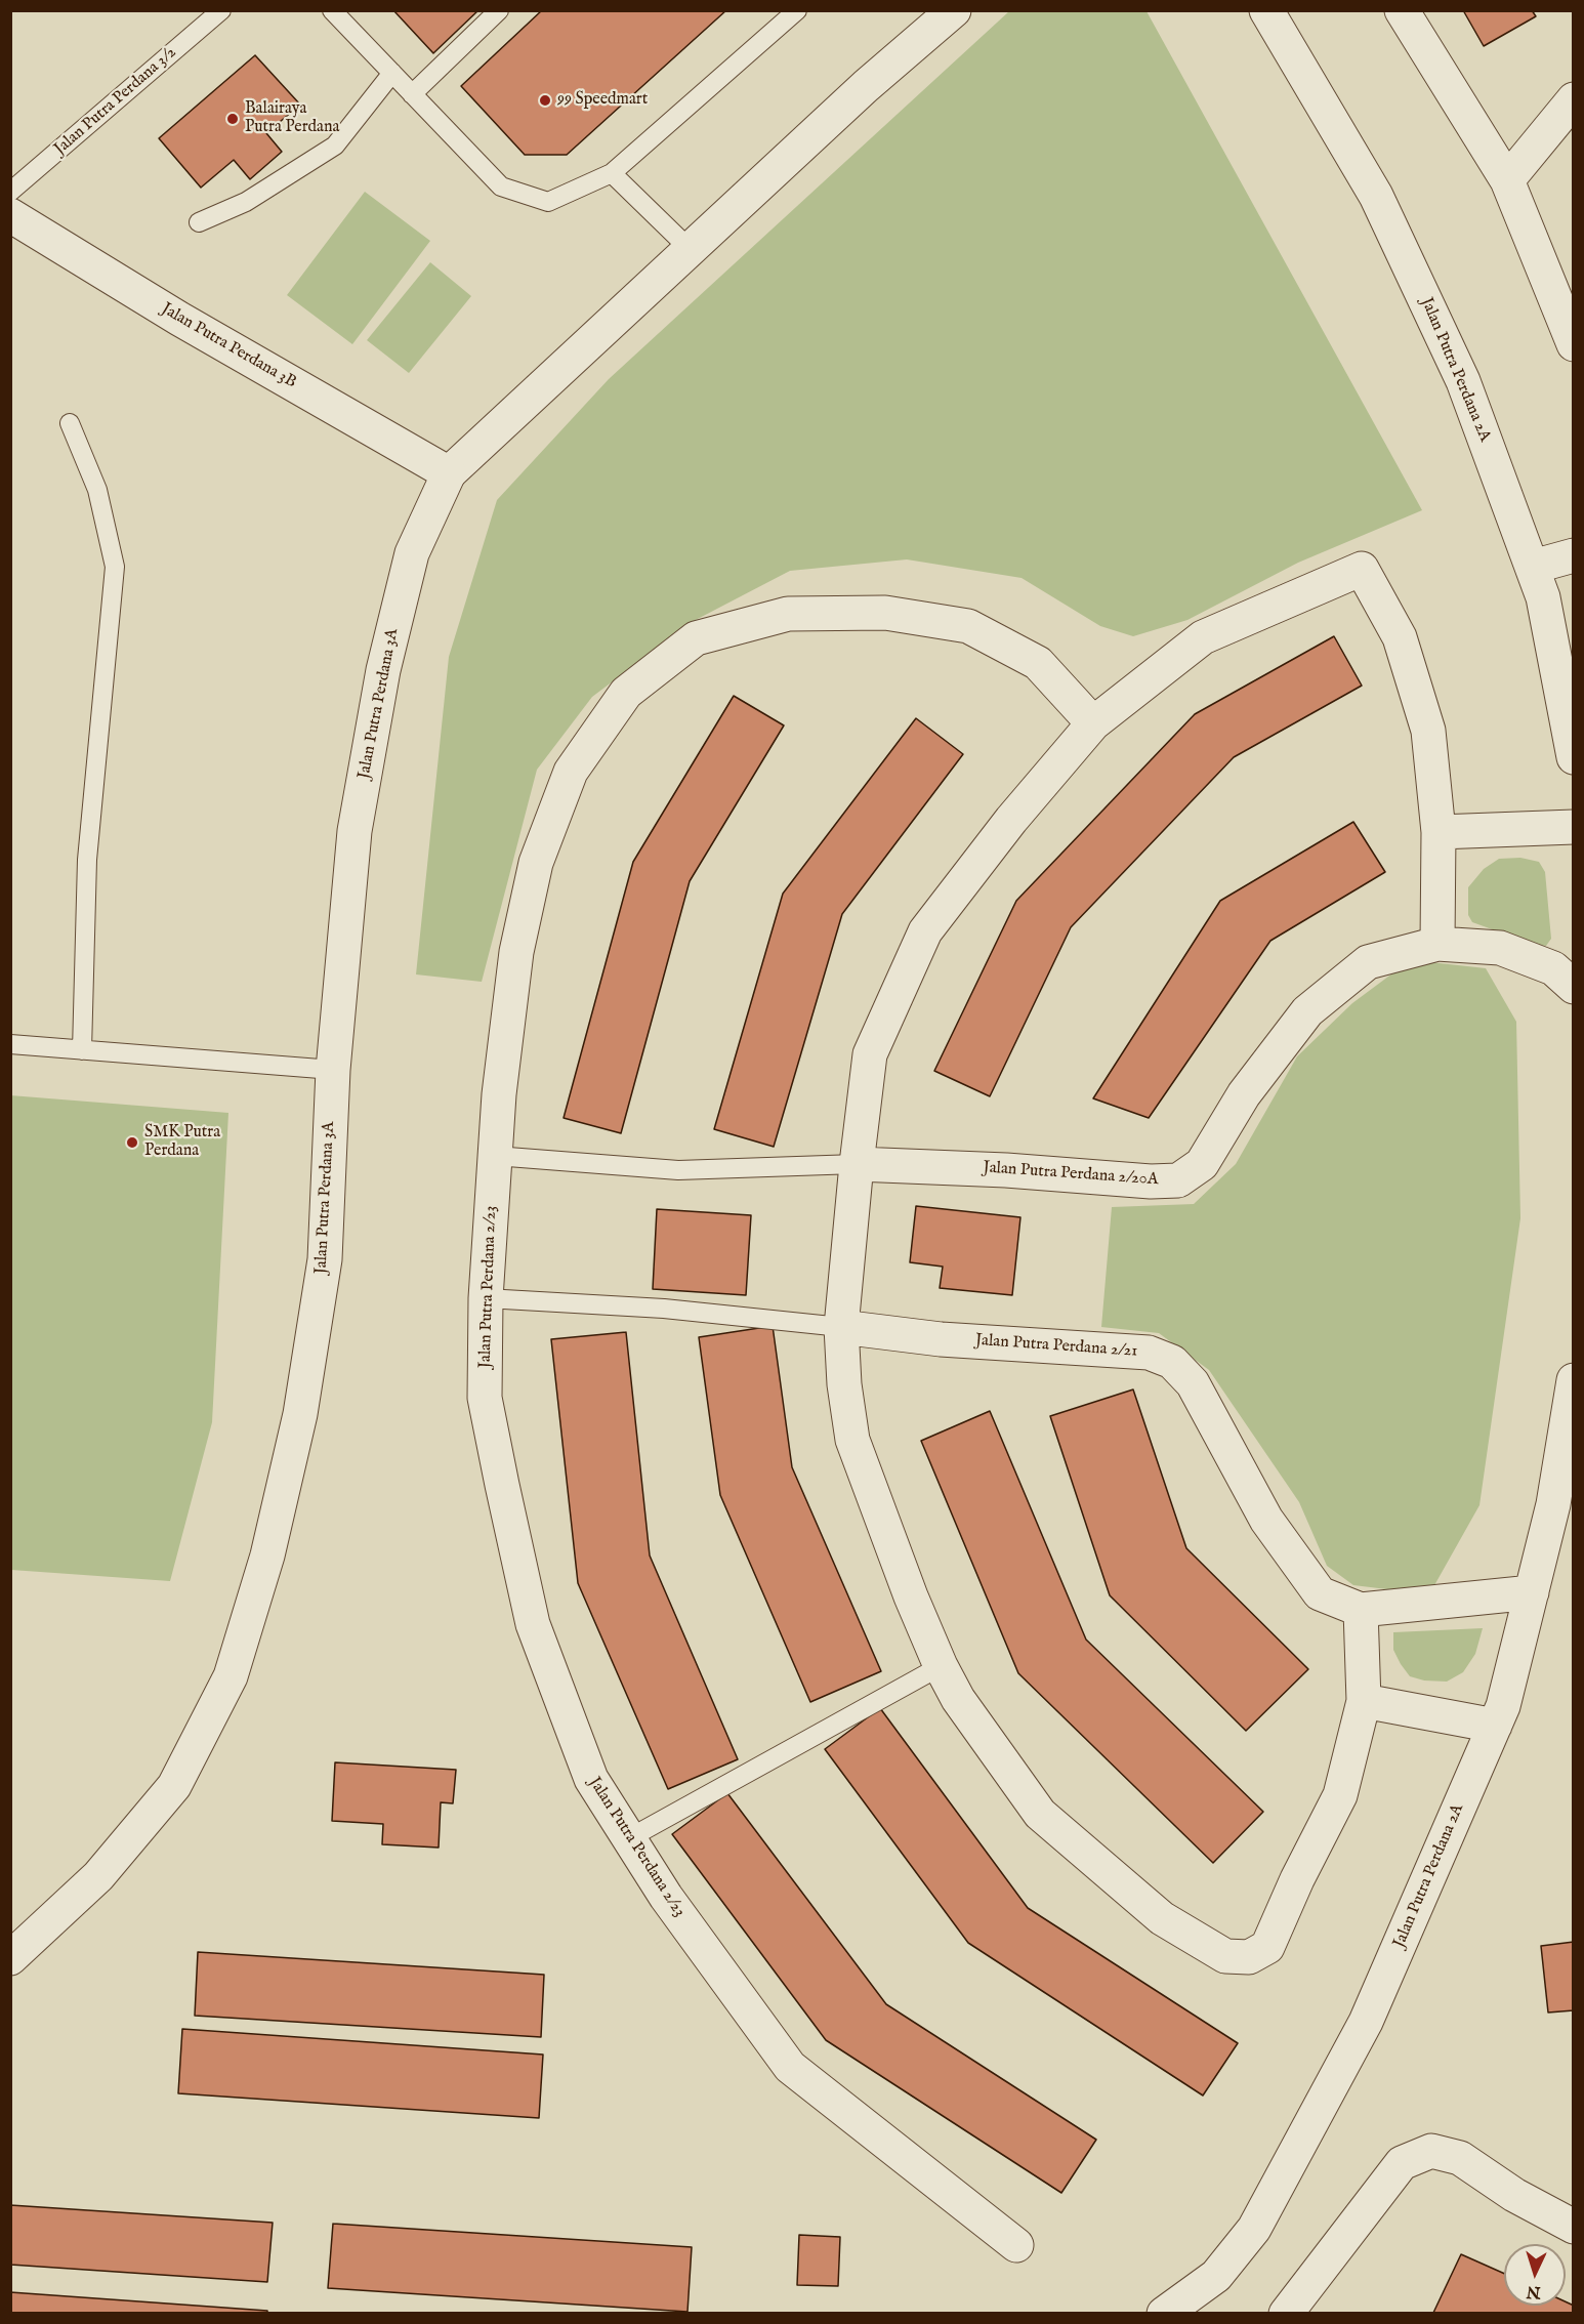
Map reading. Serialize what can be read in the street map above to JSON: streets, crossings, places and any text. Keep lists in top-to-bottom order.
{
  "streets": {
    "street": [
      "Jalan Putra Perdana 3B",
      "Jalan Putra Perdana 2A",
      "Jalan Putra Perdana 3A",
      "Jalan Putra Perdana 2/20A",
      "Jalan Putra Perdana 2/23",
      "Jalan Putra Perdana 2/21"
    ],
    "lane": ["Jalan Putra Perdana 3/2"]
  },
  "crossings": [
    ["Jalan Putra Perdana 3B", "Jalan Putra Perdana 3A"]
  ],
  "places": ["99 Speedmart", "Balairaya Putra Perdana", "SMK Putra Perdana"],
  "north": "bottom"
}
